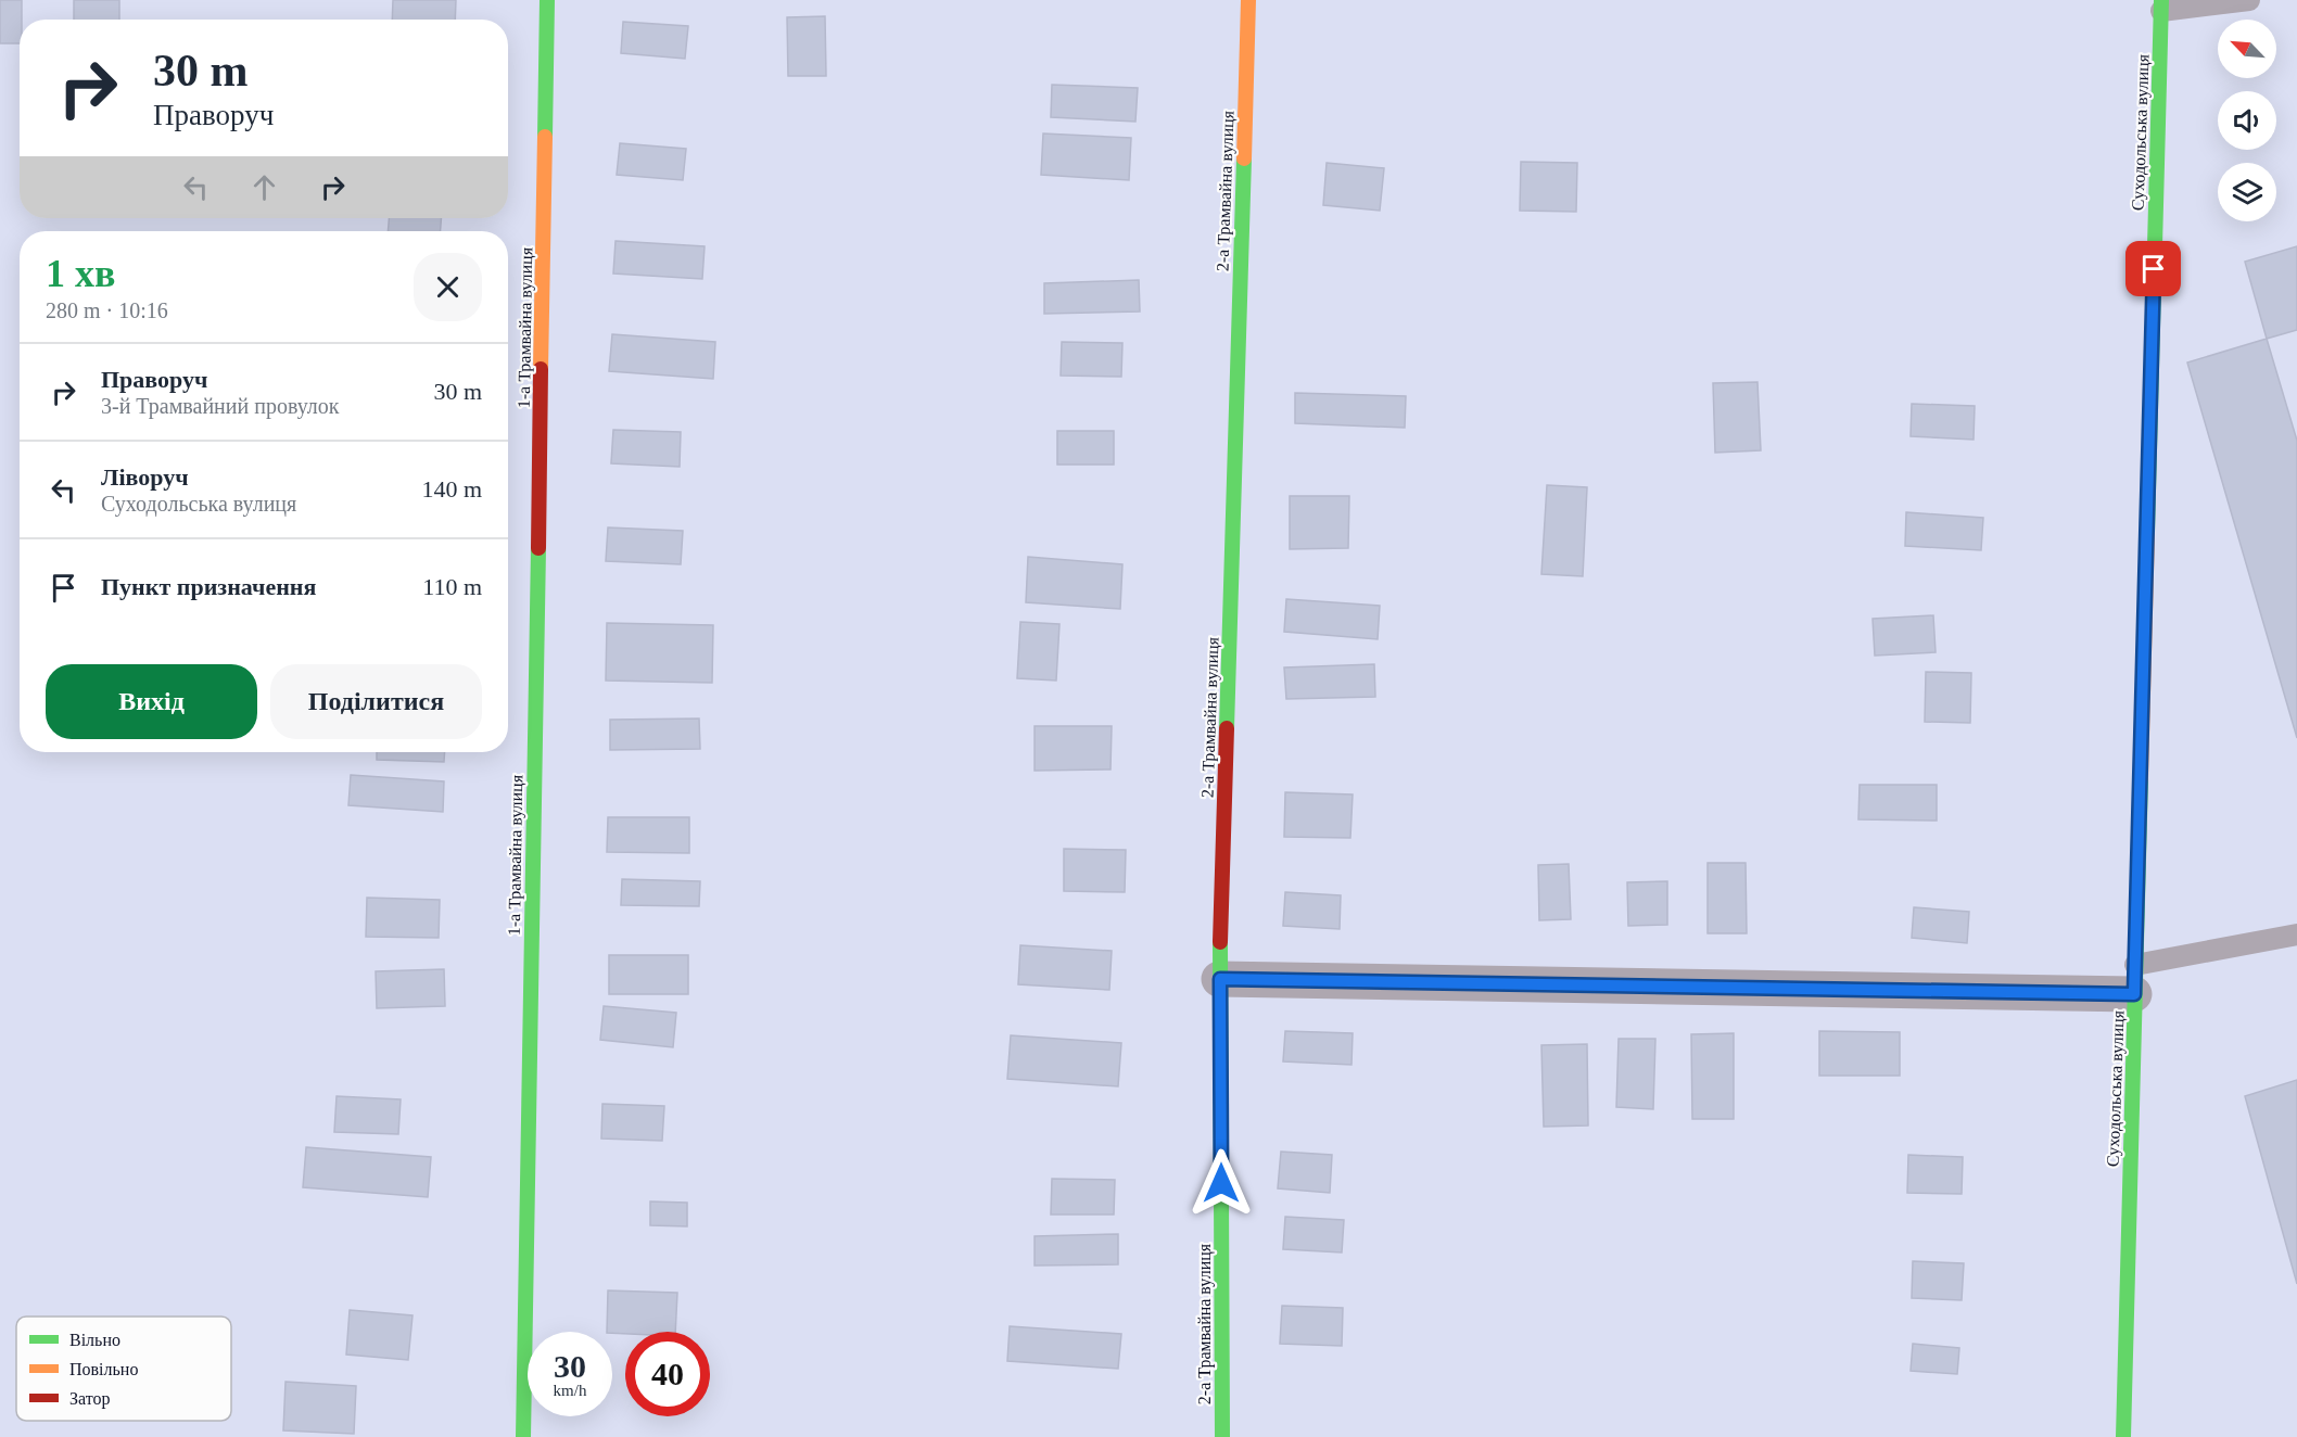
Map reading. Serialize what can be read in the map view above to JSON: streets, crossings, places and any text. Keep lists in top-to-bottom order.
{
  "streets": {
    "street": ["Суходольська вулиця", "2-а Трамвайна вулиця", "1-а Трамвайна вулиця"]
  },
  "legend": ["Вільно", "Повільно", "Затор"],
  "north": "top left",
  "page": {
    "turn": ["30 m", "Праворуч"],
    "heading": ["1 хв", "280 m · 10:16"],
    "list": [
      {
        "name": "Праворуч",
        "note": "3-й Трамвайний провулок",
        "value": "30 m"
      },
      {
        "name": "Ліворуч",
        "note": "Суходольська вулиця",
        "value": "140 m"
      },
      {
        "name": "Пункт призначення",
        "value": "110 m"
      }
    ],
    "buttons": ["Вихід", "Поділитися"],
    "speed": "30 km/h",
    "limit": "40"
  }
}
